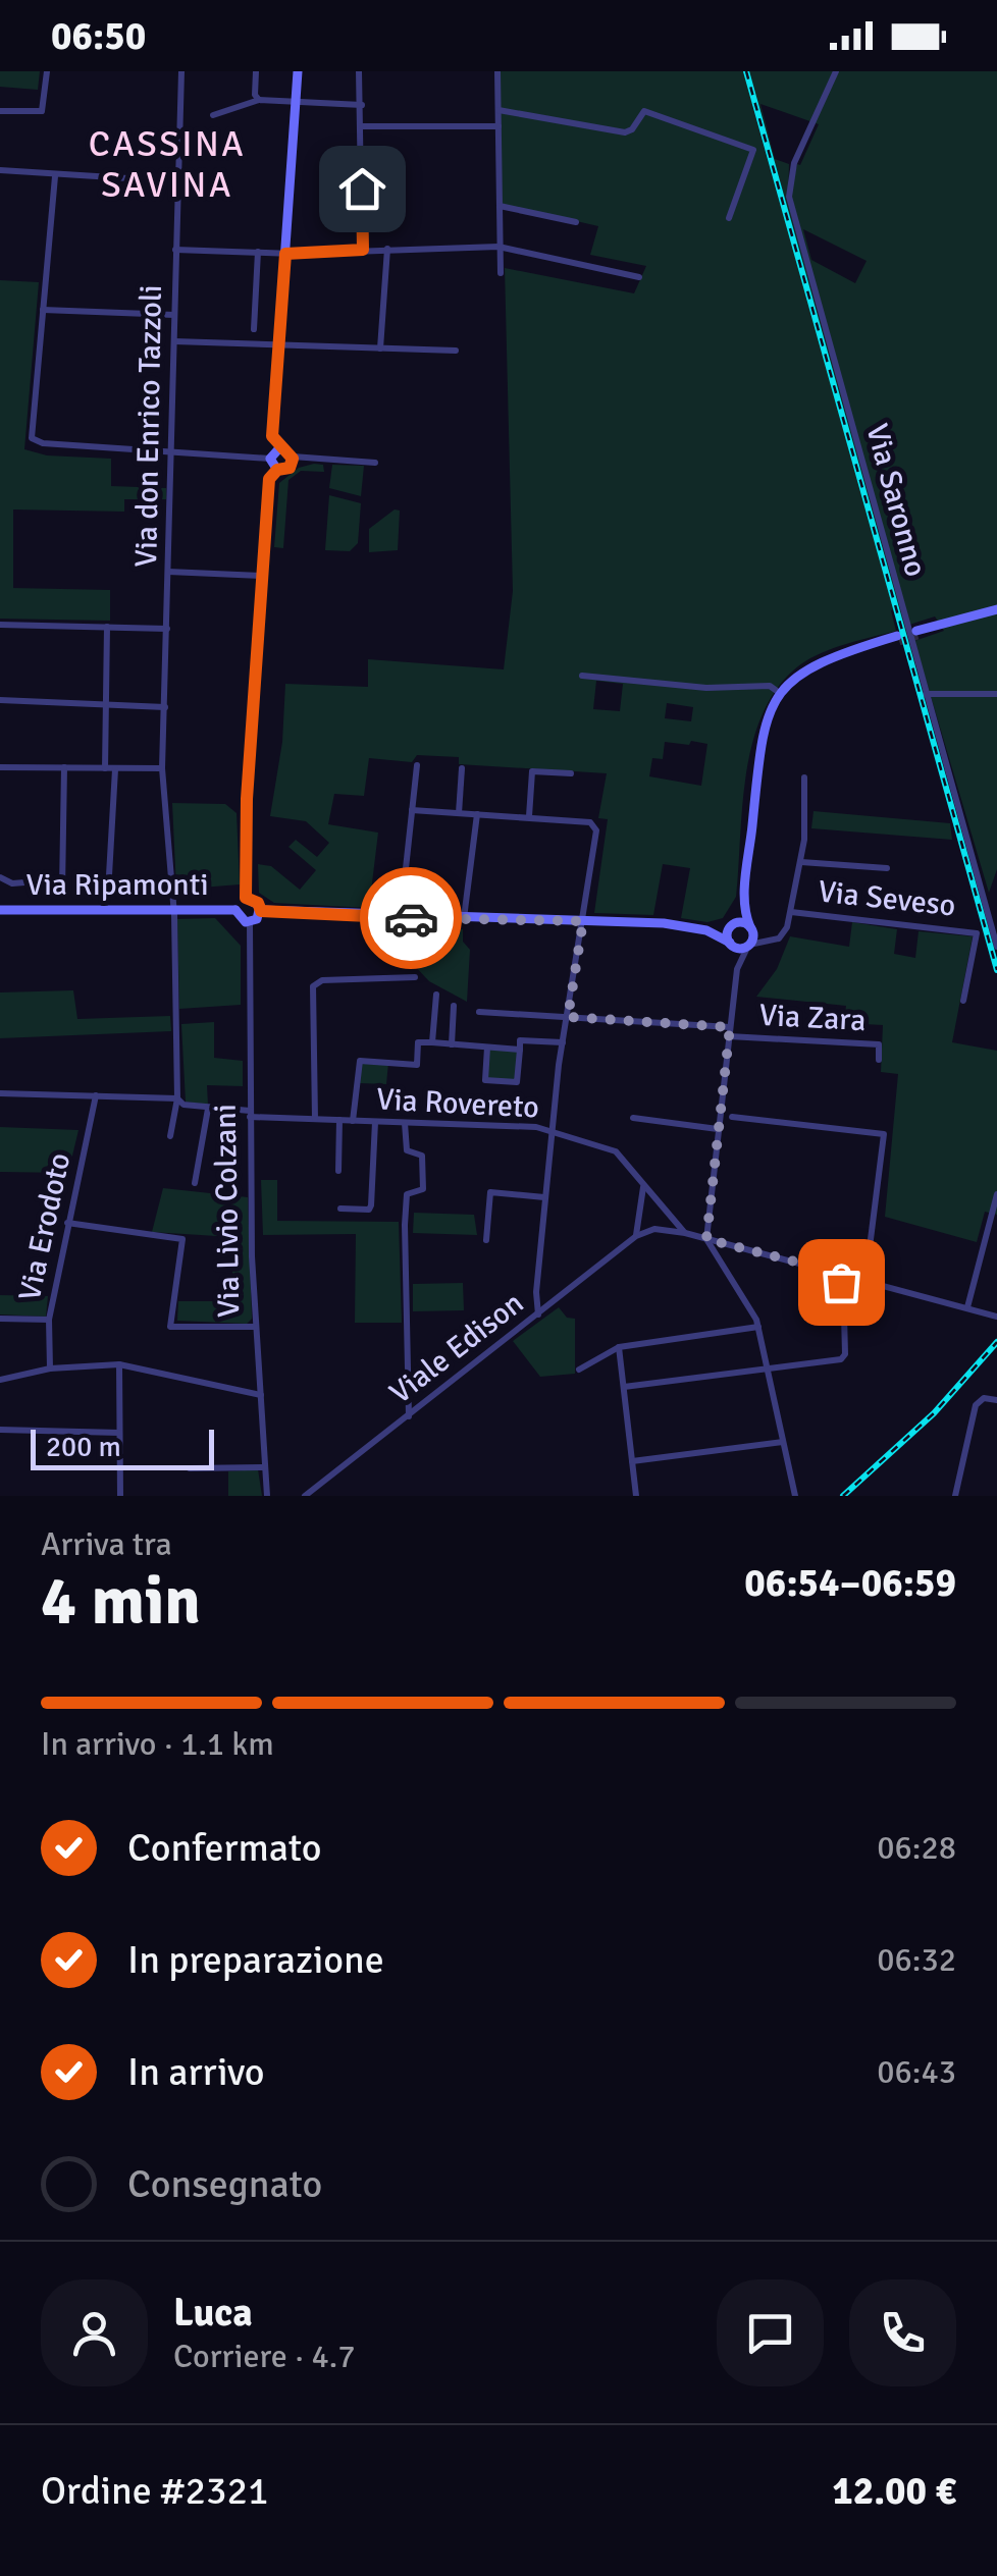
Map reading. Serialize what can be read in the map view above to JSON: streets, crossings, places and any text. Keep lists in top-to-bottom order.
{
  "streets": {
    "street": [
      "Via don Enrico Tazzoli",
      "Via Saronno",
      "Via Ripamonti",
      "Via Seveso",
      "Via Zara",
      "Via Rovereto",
      "Via Livio Colzani",
      "Via Erodoto",
      "Viale Edison"
    ]
  },
  "crossings": [
    ["Via don Enrico Tazzoli", "Via Ripamonti"],
    ["Via don Enrico Tazzoli", "Via Rovereto"],
    ["Via Ripamonti", "Via Livio Colzani"],
    ["Via Rovereto", "Via Livio Colzani"],
    ["Via Rovereto", "Via Erodoto"]
  ],
  "districts": ["CASSINA SAVINA"],
  "scale_bar": "200 m",
  "page": {
    "status": "06:50",
    "scale": "200 m",
    "heading": ["4 min", "Arriva tra", "06:54–06:59"],
    "panel": [
      "Luca",
      "Corriere · 4.7",
      "Ordine #2321",
      "12.00 €"
    ],
    "bar": "In arrivo · 1.1 km",
    "list": [
      ["Confermato", "06:28"],
      ["In preparazione", "06:32"],
      ["In arrivo", "06:43"],
      "Consegnato"
    ]
  }
}
